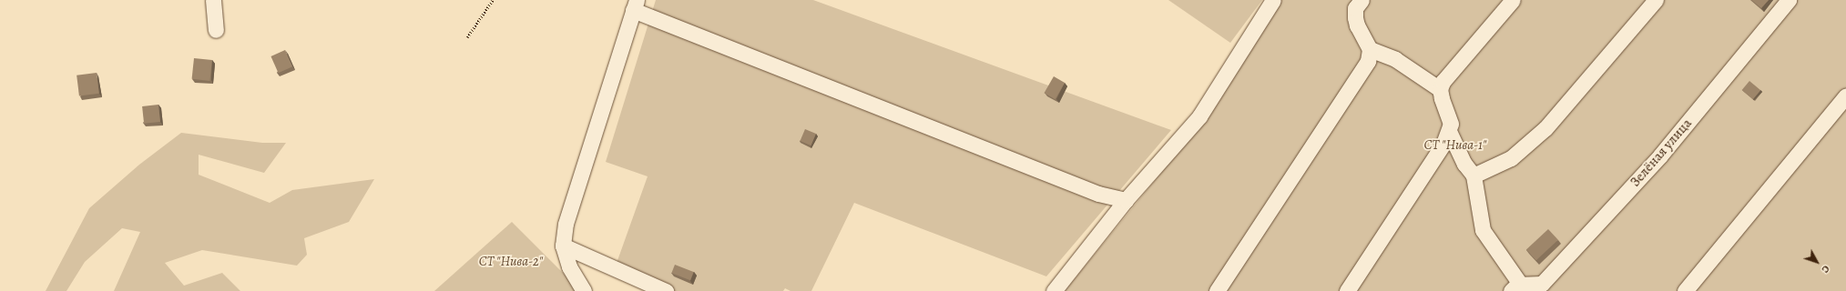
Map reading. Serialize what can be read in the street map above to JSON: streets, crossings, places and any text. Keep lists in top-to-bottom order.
{
  "streets": {
    "street": ["Зелёная улица"]
  },
  "parks": ["СТ \"Нива-1\"", "СТ \"Нива-2\""],
  "north": "bottom right"
}
